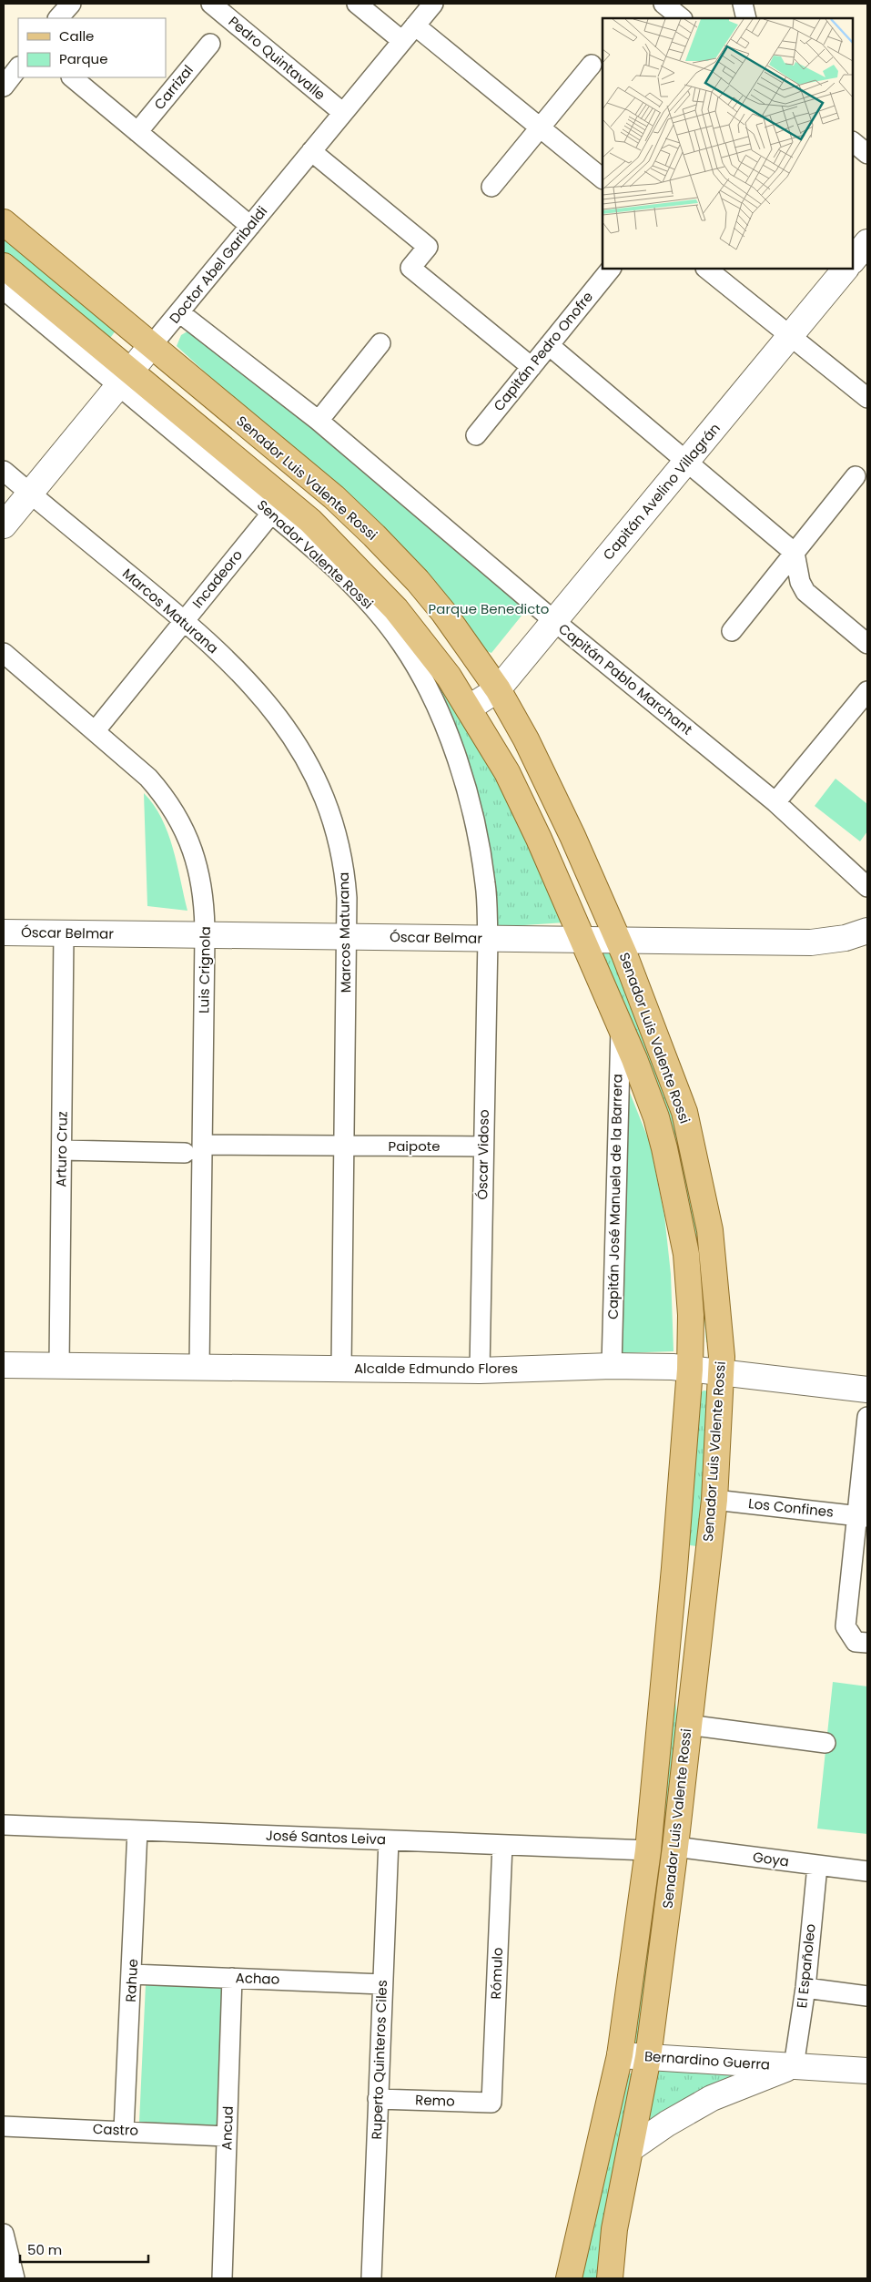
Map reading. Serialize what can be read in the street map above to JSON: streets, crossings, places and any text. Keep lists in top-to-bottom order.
{
  "streets": {
    "main road": ["Senador Luis Valente Rossi"],
    "street": [
      "Pedro Quintavalle",
      "Carrizal",
      "Doctor Abel Garibaldi",
      "Capitán Pedro Onofre",
      "Capitán Avelino Villagrán",
      "Senador Valente Rossi",
      "Incadeoro",
      "Marcos Maturana",
      "Capitán Pablo Marchant",
      "Óscar Belmar",
      "Luis Crignola",
      "Paipote",
      "Arturo Cruz",
      "Óscar Vidoso",
      "Capitán José Manuela de la Barrera",
      "Alcalde Edmundo Flores",
      "Los Confines",
      "José Santos Leiva",
      "Goya",
      "El Españoleo",
      "Rómulo",
      "Achao",
      "Rahue",
      "Ruperto Quinteros Ciles",
      "Bernardino Guerra",
      "Remo",
      "Ancud",
      "Castro"
    ]
  },
  "crossings": [
    ["Pedro Quintavalle", "Doctor Abel Garibaldi"],
    ["Doctor Abel Garibaldi", "Senador Luis Valente Rossi"],
    ["Doctor Abel Garibaldi", "Senador Valente Rossi"],
    ["Doctor Abel Garibaldi", "Marcos Maturana"],
    ["Doctor Abel Garibaldi", "Capitán Pablo Marchant"],
    ["Senador Luis Valente Rossi", "Capitán Avelino Villagrán"],
    ["Senador Luis Valente Rossi", "Senador Valente Rossi"],
    ["Senador Luis Valente Rossi", "Óscar Belmar"],
    ["Senador Luis Valente Rossi", "Capitán José Manuela de la Barrera"],
    ["Senador Luis Valente Rossi", "Alcalde Edmundo Flores"],
    ["Senador Luis Valente Rossi", "Los Confines"],
    ["Senador Luis Valente Rossi", "José Santos Leiva"],
    ["Senador Luis Valente Rossi", "Goya"],
    ["Senador Luis Valente Rossi", "Bernardino Guerra"],
    ["Capitán Avelino Villagrán", "Capitán Pablo Marchant"],
    ["Senador Valente Rossi", "Incadeoro"],
    ["Senador Valente Rossi", "Óscar Belmar"],
    ["Senador Valente Rossi", "Óscar Vidoso"],
    ["Incadeoro", "Marcos Maturana"],
    ["Incadeoro", "Luis Crignola"],
    ["Marcos Maturana", "Óscar Belmar"],
    ["Marcos Maturana", "Paipote"],
    ["Marcos Maturana", "Alcalde Edmundo Flores"],
    ["Óscar Belmar", "Luis Crignola"],
    ["Óscar Belmar", "Arturo Cruz"],
    ["Óscar Belmar", "Óscar Vidoso"],
    ["Luis Crignola", "Paipote"],
    ["Luis Crignola", "Alcalde Edmundo Flores"],
    ["Paipote", "Óscar Vidoso"],
    ["Arturo Cruz", "Alcalde Edmundo Flores"],
    ["Óscar Vidoso", "Alcalde Edmundo Flores"],
    ["Capitán José Manuela de la Barrera", "Alcalde Edmundo Flores"],
    ["José Santos Leiva", "Rómulo"],
    ["José Santos Leiva", "Rahue"],
    ["José Santos Leiva", "Ruperto Quinteros Ciles"],
    ["Goya", "El Españoleo"],
    ["El Españoleo", "Bernardino Guerra"],
    ["Rómulo", "Remo"],
    ["Achao", "Rahue"],
    ["Achao", "Ruperto Quinteros Ciles"],
    ["Achao", "Ancud"],
    ["Rahue", "Castro"],
    ["Ruperto Quinteros Ciles", "Remo"],
    ["Ancud", "Castro"]
  ],
  "parks": ["Parque Benedicto"],
  "legend": ["Calle", "Parque"],
  "scale_bar": "50 m"
}
